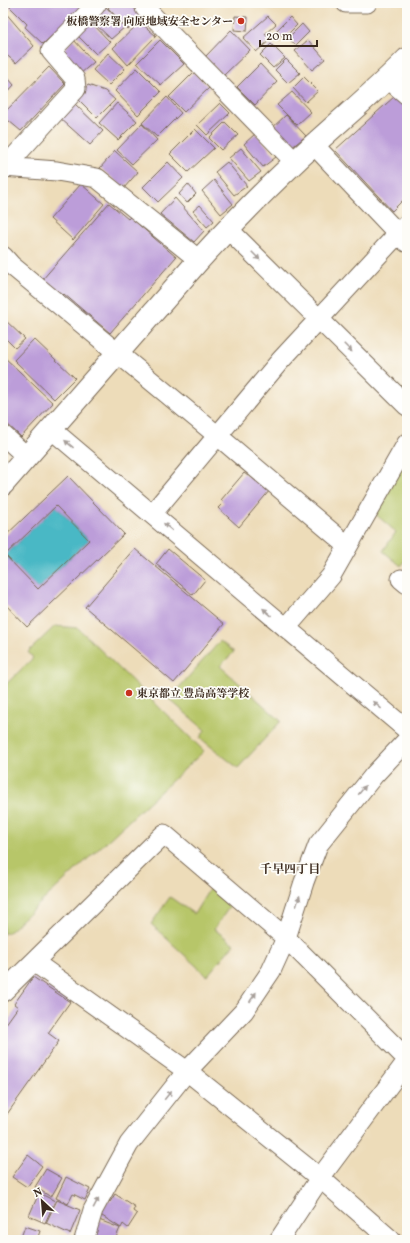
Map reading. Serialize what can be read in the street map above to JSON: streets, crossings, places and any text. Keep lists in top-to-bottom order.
{
  "districts": ["千早四丁目"],
  "places": ["板橋警察署 向原地域安全センター", "東京都立 豊島高等学校"],
  "scale_bar": "20 m",
  "north": "top left"
}
